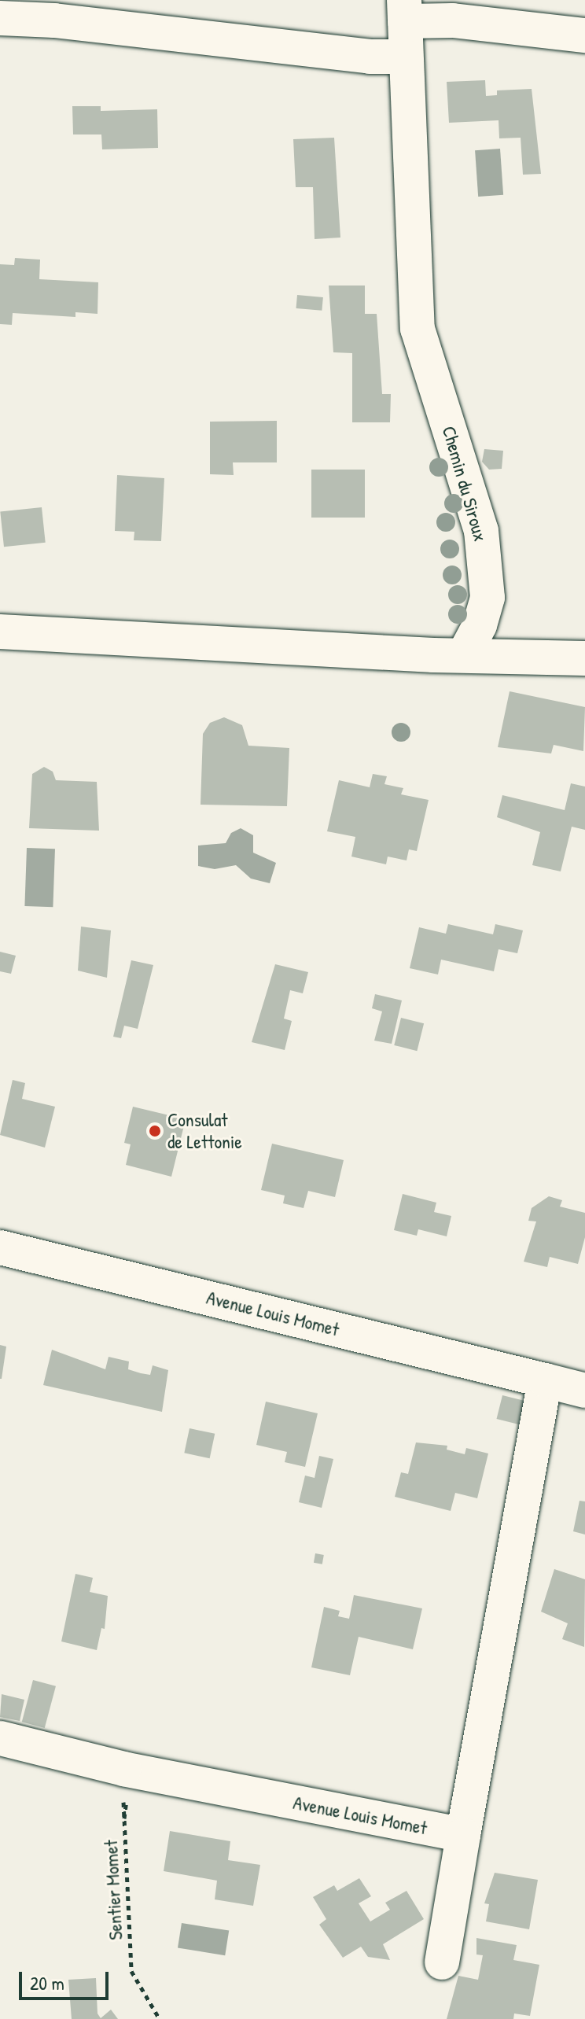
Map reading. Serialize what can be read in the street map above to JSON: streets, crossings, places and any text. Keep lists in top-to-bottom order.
{
  "streets": {
    "street": ["Chemin du Siroux", "Avenue Louis Momet"],
    "path": ["Sentier Momet"]
  },
  "places": ["Consulat de Lettonie"],
  "scale_bar": "20 m"
}
